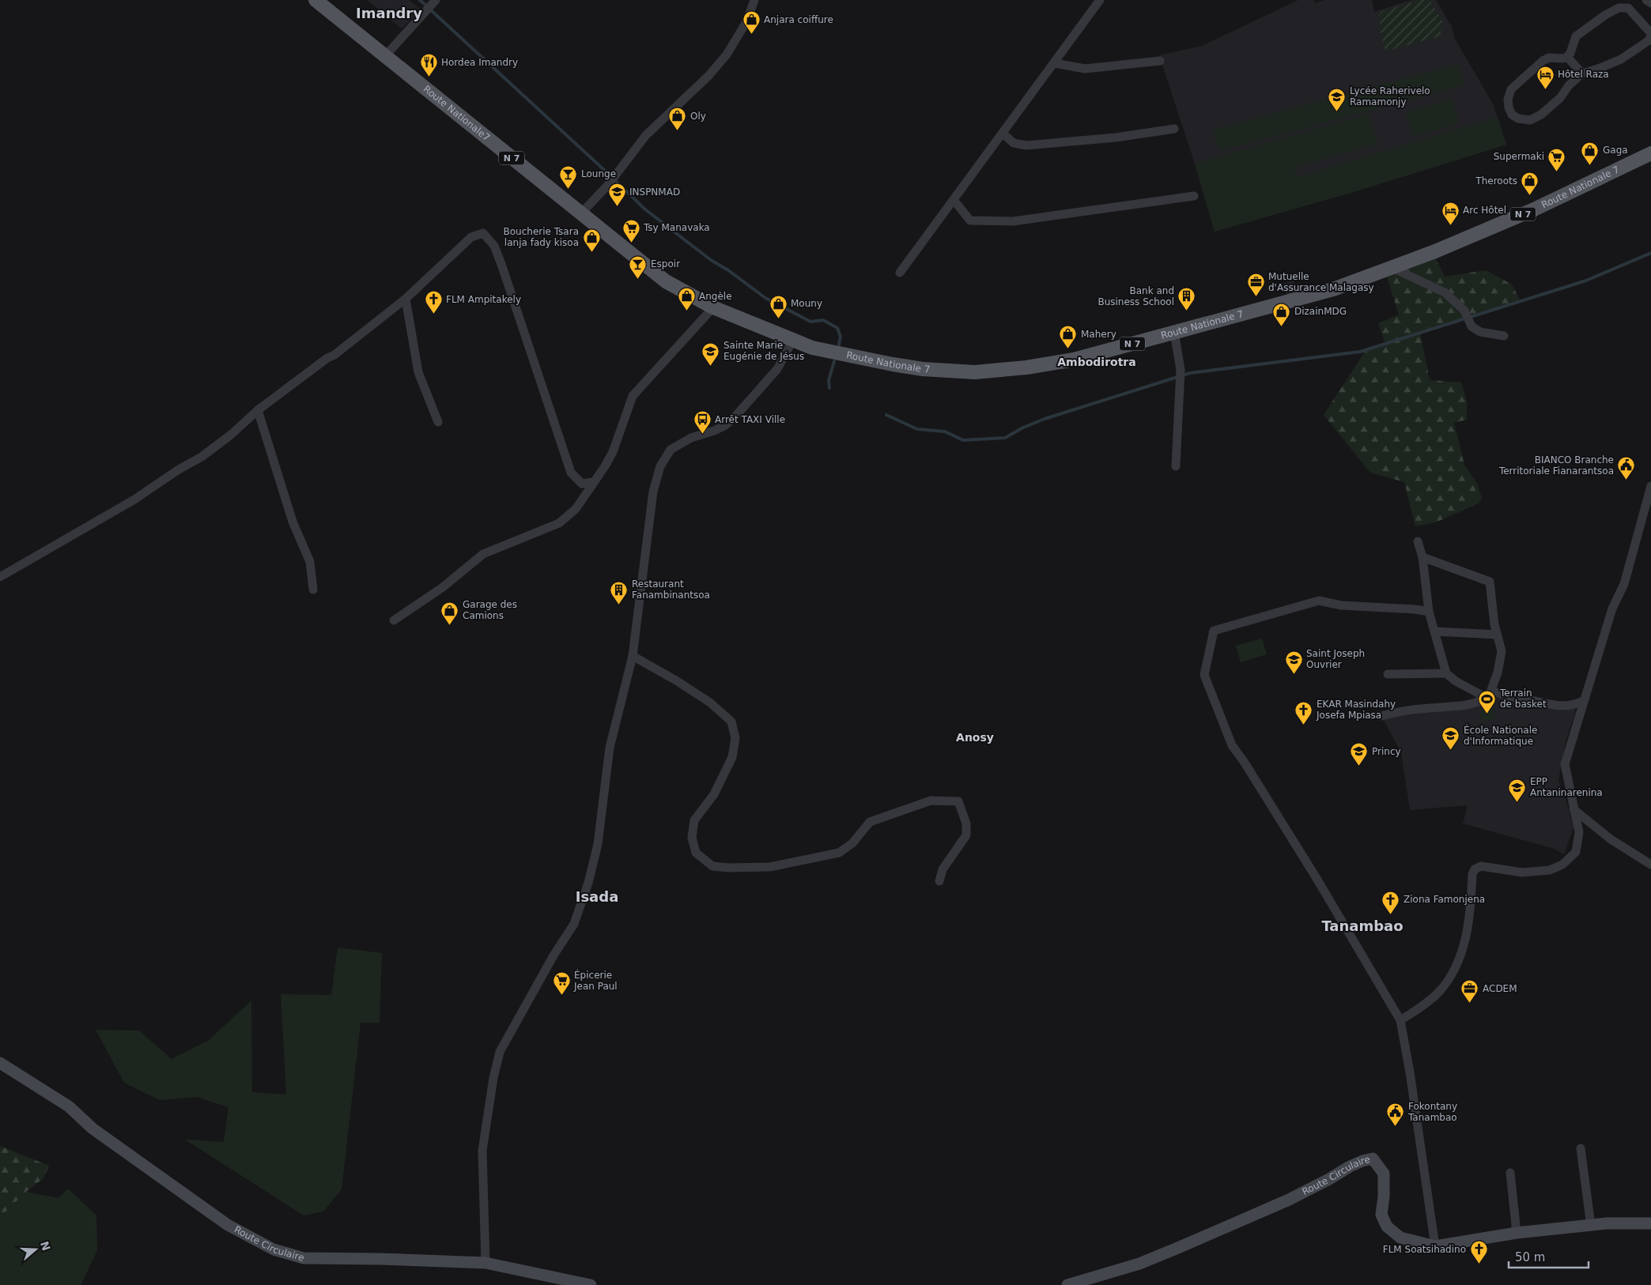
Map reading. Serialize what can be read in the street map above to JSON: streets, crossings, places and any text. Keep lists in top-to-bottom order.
{
  "streets": {
    "main road": ["Route Nationale7", "N 7", "Route Nationale 7"],
    "street": ["Route Circulaire"]
  },
  "crossings": [
    ["Route Nationale7", "Route Nationale 7"]
  ],
  "districts": [
    "Imandry",
    "Ambodirotra",
    "Anosy",
    "Isada",
    "Tanambao"
  ],
  "places": {
    "shop": [
      "Anjara coiffure",
      "Oly",
      "Gaga",
      "Theroots",
      "Boucherie Tsara lanja fady kisoa",
      "Angèle",
      "Mouny",
      "DizainMDG",
      "Mahery",
      "Garage des Camions"
    ],
    "restaurant": ["Hordea Imandry"],
    "hotel": ["Hôtel Raza", "Arc Hôtel"],
    "school or university": [
      "Lycée Raherivelo Ramamonjy",
      "INSPNMAD",
      "Sainte Marie Eugénie de Jésus",
      "Saint Joseph Ouvrier",
      "École Nationale d'Informatique",
      "Princy",
      "EPP Antaninarenina"
    ],
    "supermarket": ["Supermaki", "Tsy Manavaka", "Épicerie Jean Paul"],
    "bar": ["Lounge", "Espoir"],
    "office": ["Mutuelle d'Assurance Malagasy", "ACDEM"],
    "building": ["Bank and Business School", "Restaurant Fanambinantsoa"],
    "church": [
      "FLM Ampitakely",
      "EKAR Masindahy Josefa Mpiasa",
      "Ziona Famonjena",
      "FLM Soatsihadino"
    ],
    "bus stop": ["Arrêt TAXI Ville"],
    "public building": ["BIANCO Branche Territoriale Fianarantsoa", "Fokontany Tanambao"],
    "sports": ["Terrain de basket"]
  },
  "scale_bar": "50 m",
  "north": "right"
}
